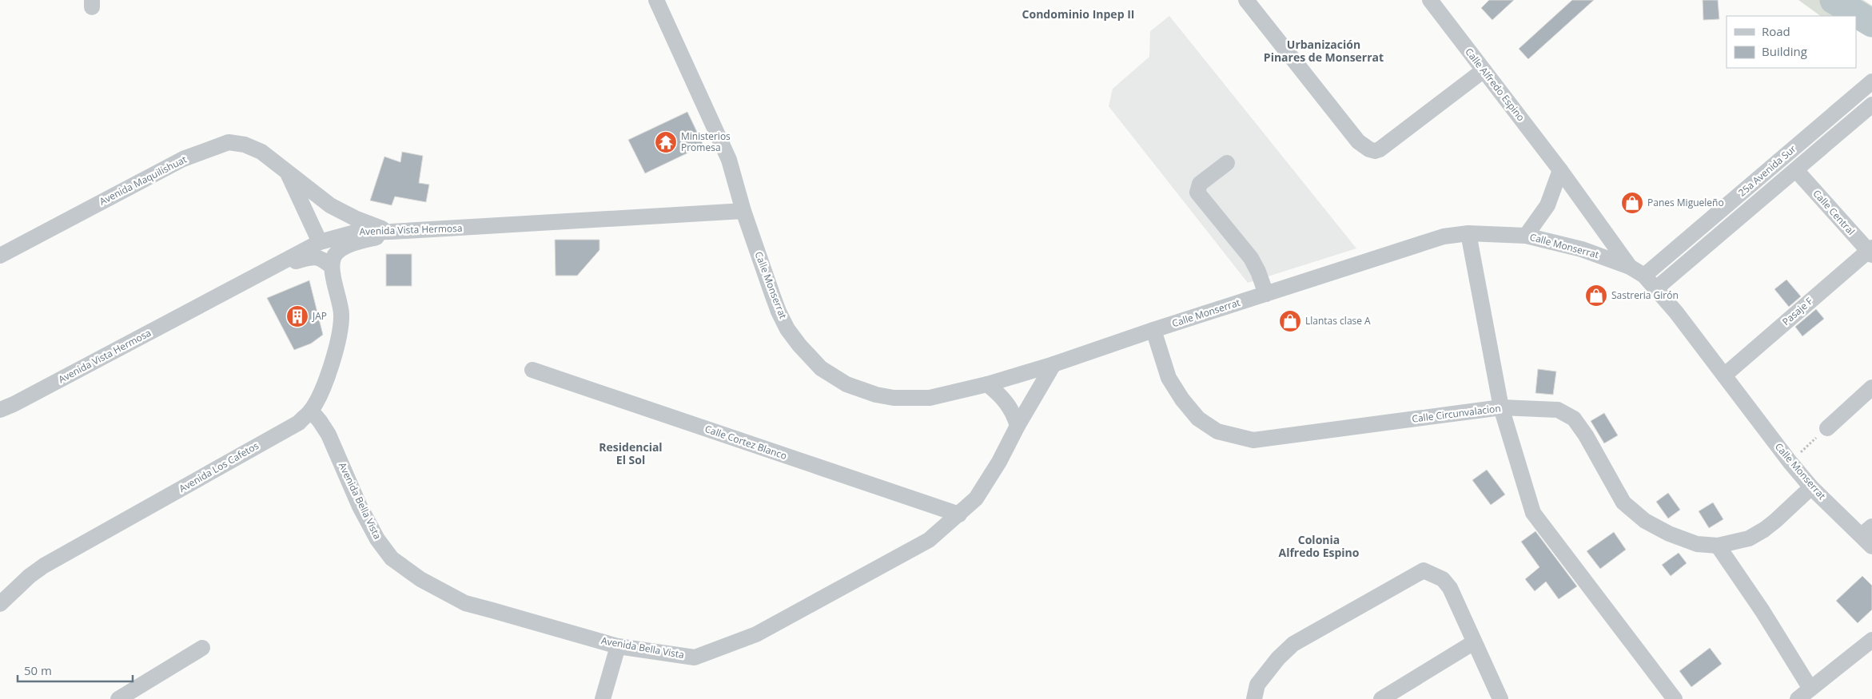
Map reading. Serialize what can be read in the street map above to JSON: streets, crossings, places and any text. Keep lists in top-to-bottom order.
{
  "streets": {
    "street": [
      "Calle Alfredo Espino",
      "25a Avenida Sur",
      "Avenida Maquilishuat",
      "Calle Central",
      "Avenida Vista Hermosa",
      "Calle Monserrat",
      "Pasaje F",
      "Calle Circunvalacion",
      "Calle Cortez Blanco",
      "Avenida Los Cafetos",
      "Avenida Bella Vista"
    ]
  },
  "crossings": [
    ["Calle Alfredo Espino", "Calle Monserrat"],
    ["25a Avenida Sur", "Calle Central"],
    ["25a Avenida Sur", "Calle Monserrat"],
    ["Avenida Maquilishuat", "Avenida Vista Hermosa"],
    ["Calle Central", "Pasaje F"],
    ["Avenida Vista Hermosa", "Calle Monserrat"],
    ["Calle Monserrat", "Pasaje F"],
    ["Calle Monserrat", "Calle Circunvalacion"],
    ["Calle Monserrat", "Avenida Bella Vista"],
    ["Calle Cortez Blanco", "Avenida Bella Vista"],
    ["Avenida Los Cafetos", "Avenida Bella Vista"]
  ],
  "districts": [
    "Condominio Inpep II",
    "Urbanización Pinares de Monserrat",
    "Residencial El Sol",
    "Colonia Alfredo Espino"
  ],
  "places": {
    "temple": ["Ministerios Promesa"],
    "shop": ["Panes Migueleño", "Sastreria Girón", "Llantas clase A"],
    "building": ["JAP"]
  },
  "legend": ["Road", "Building"],
  "scale_bar": "50 m"
}
